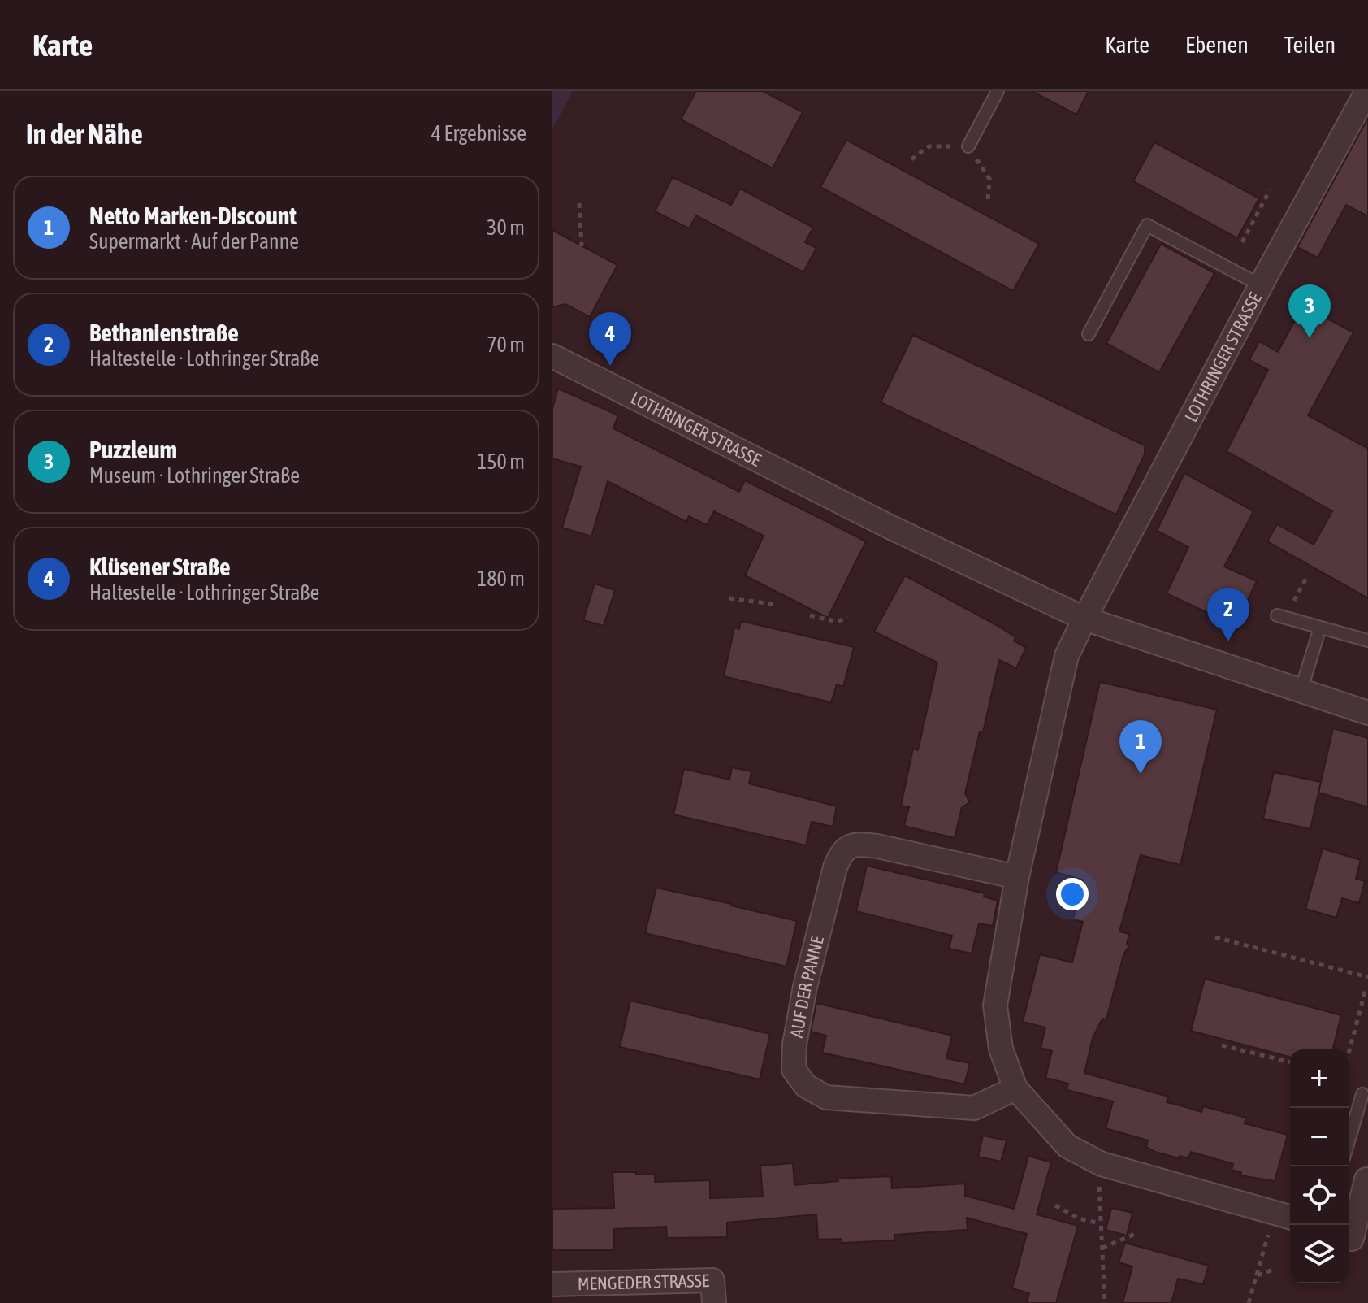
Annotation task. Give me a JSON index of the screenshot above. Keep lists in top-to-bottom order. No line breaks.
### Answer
{"streets":{"street":["LOTHRINGER STRASSE","AUF DER PANNE","MENGEDER STRASSE"]},"page":{"header":"Karte","nav":["Karte","Ebenen","Teilen"],"heading":["In der Nähe","4 Ergebnisse"],"list":[{"mark":"1","name":"Netto Marken-Discount","note":"Supermarkt · Auf der Panne","value":"30 m"},{"mark":"2","name":"Bethanienstraße","note":"Haltestelle · Lothringer Straße","value":"70 m"},{"mark":"3","name":"Puzzleum","note":"Museum · Lothringer Straße","value":"150 m"},{"mark":"4","name":"Klüsener Straße","note":"Haltestelle · Lothringer Straße","value":"180 m"}],"pins":["3","4","2","1"],"map_buttons":["+","−"]}}
